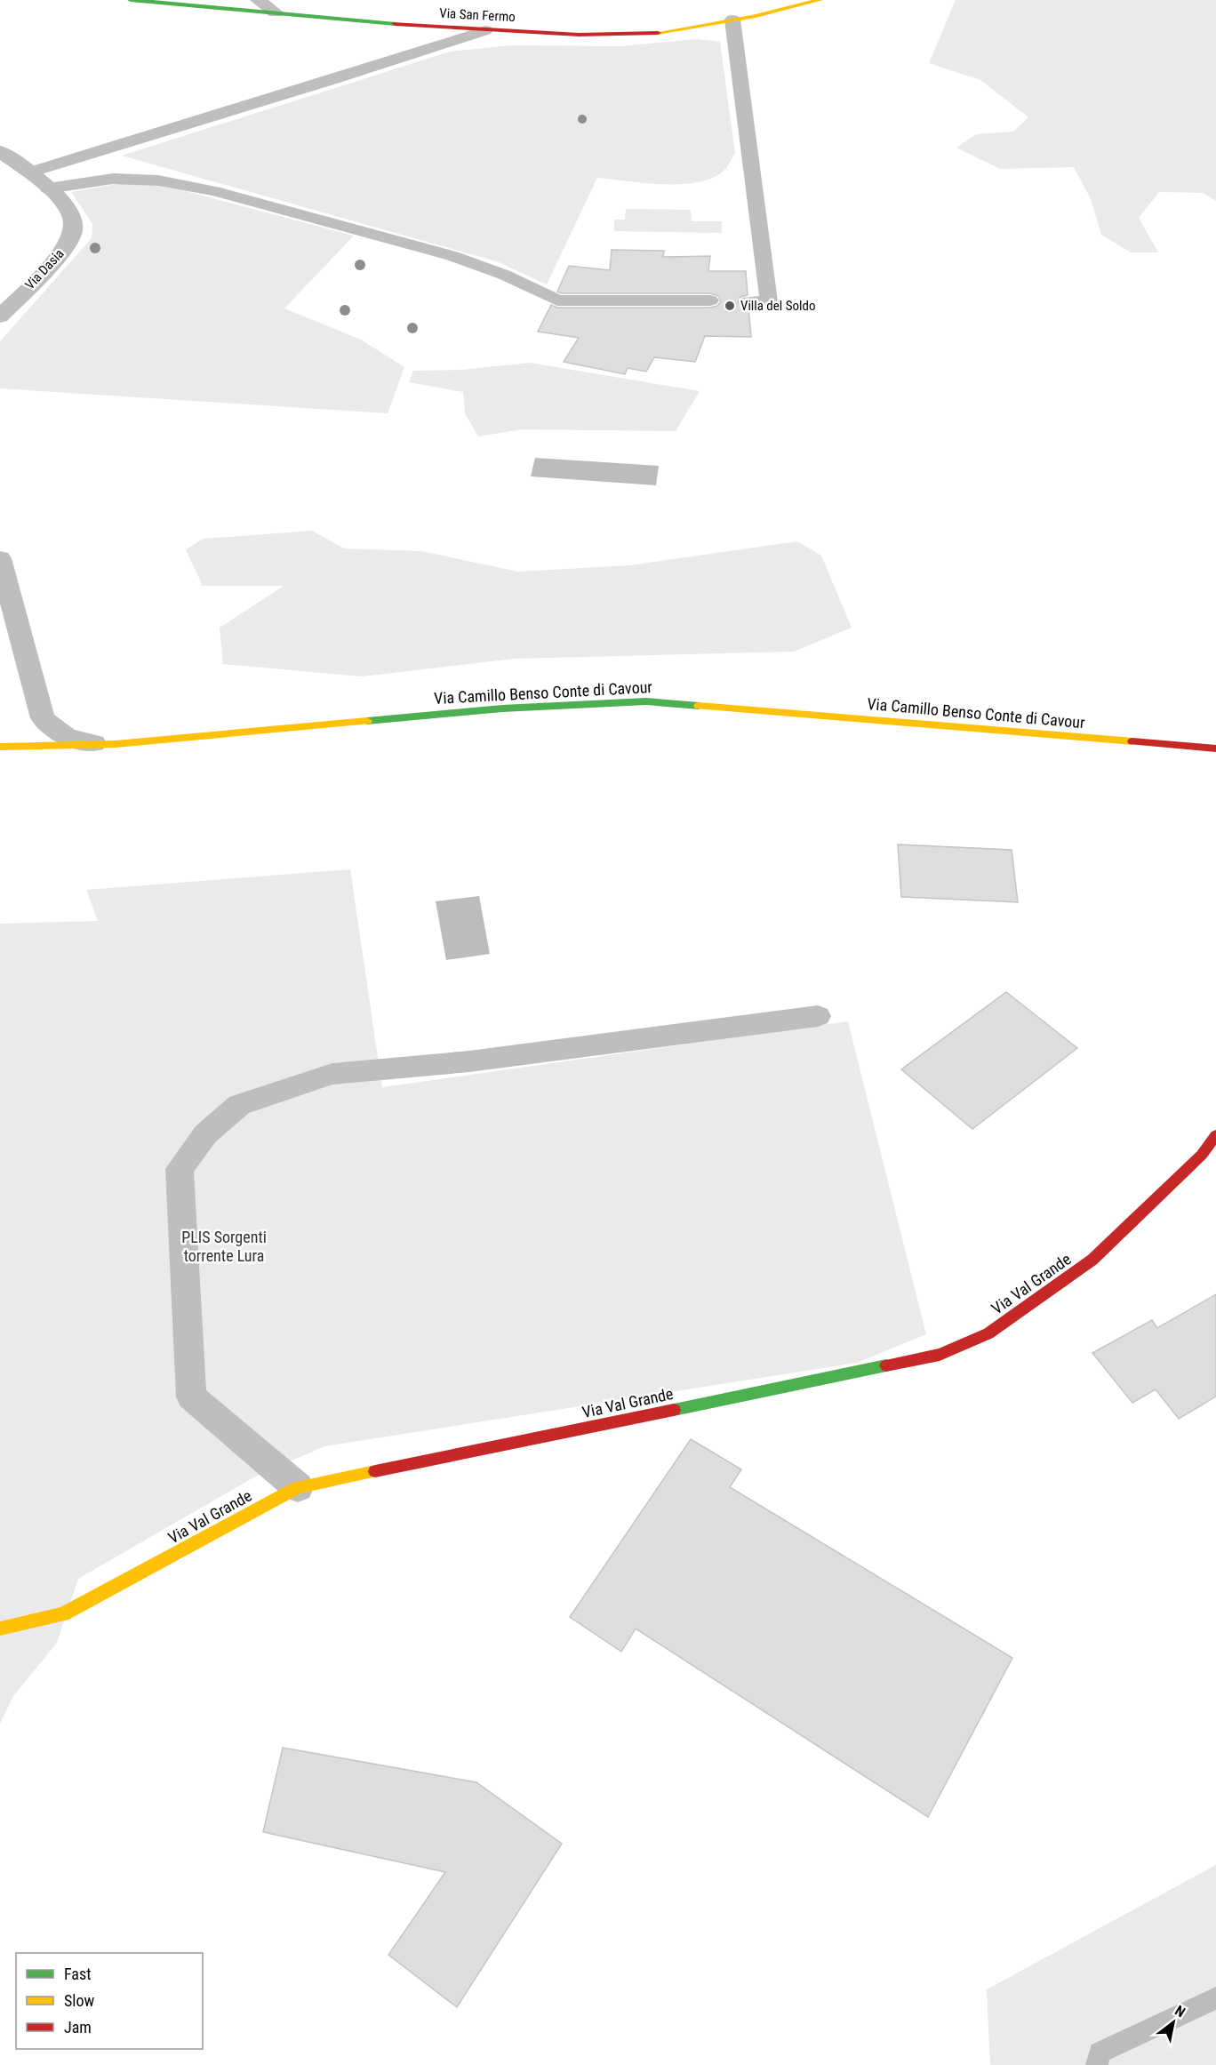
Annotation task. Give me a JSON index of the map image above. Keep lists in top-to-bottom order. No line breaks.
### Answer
{"streets":{"street":["Via San Fermo","Via Dasia","Via Camillo Benso Conte di Cavour","Via Val Grande"]},"parks":["PLIS Sorgenti torrente Lura"],"places":["Villa del Soldo"],"legend":["Fast","Slow","Jam"],"north":"top right"}
